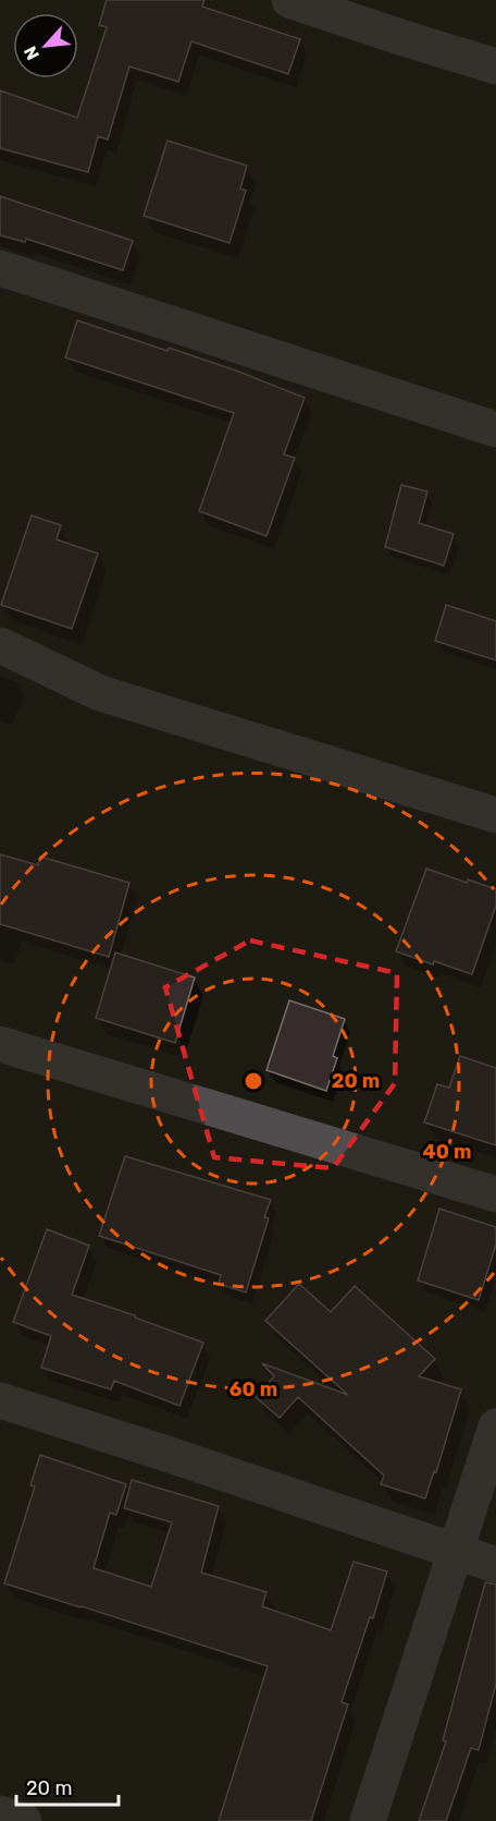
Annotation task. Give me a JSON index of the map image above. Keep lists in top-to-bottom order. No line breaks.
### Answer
{"scale_bar":"20 m","north":"bottom left","rings":["20 m","40 m","60 m"]}
